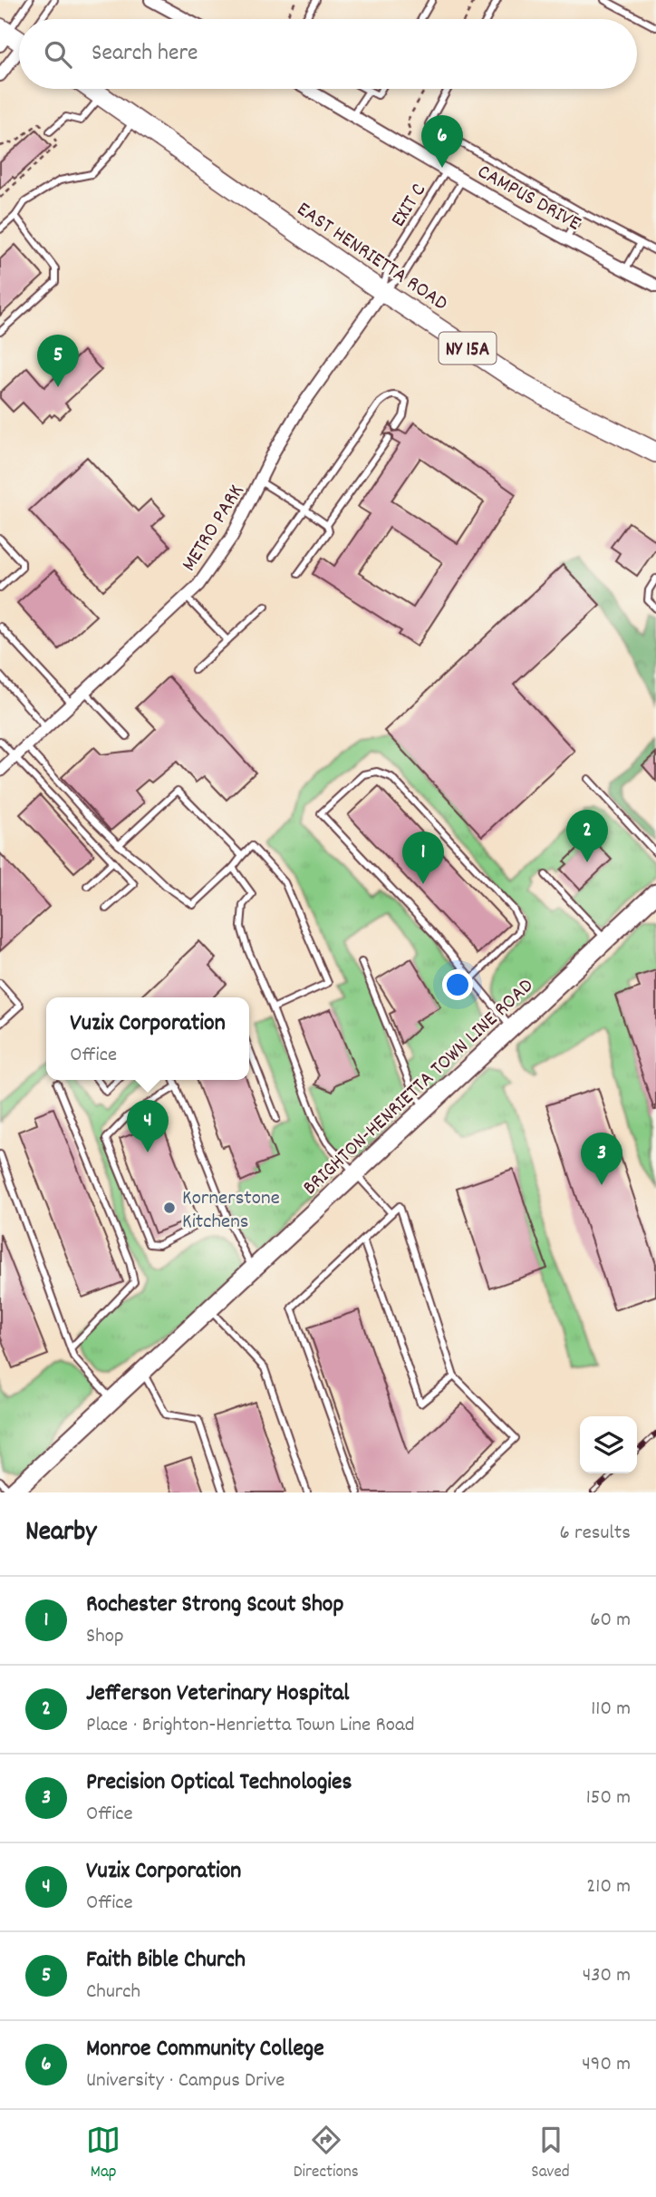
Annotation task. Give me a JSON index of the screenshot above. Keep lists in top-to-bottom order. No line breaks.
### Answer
{"streets":{"main road":["EAST HENRIETTA ROAD","NY 15A"],"street":["CAMPUS DRIVE","METRO PARK","BRIGHTON-HENRIETTA TOWN LINE ROAD"],"lane":["EXIT C"]},"crossings":[["CAMPUS DRIVE","EXIT C"],["EXIT C","EAST HENRIETTA ROAD"],["EXIT C","METRO PARK"],["EAST HENRIETTA ROAD","METRO PARK"]],"places":["Kornerstone Kitchens"],"page":{"search":"Search here","pins":["6","5","2","1","4","3"],"popup":["Vuzix Corporation","Office"],"heading":["Nearby","6 results"],"list":[{"mark":"1","name":"Rochester Strong Scout Shop","note":"Shop","value":"60 m"},{"mark":"2","name":"Jefferson Veterinary Hospital","note":"Place · Brighton-Henrietta Town Line Road","value":"110 m"},{"mark":"3","name":"Precision Optical Technologies","note":"Office","value":"150 m"},{"mark":"4","name":"Vuzix Corporation","note":"Office","value":"210 m"},{"mark":"5","name":"Faith Bible Church","note":"Church","value":"430 m"},{"mark":"6","name":"Monroe Community College","note":"University · Campus Drive","value":"490 m"}],"nav":["Map","Directions","Saved"]}}
